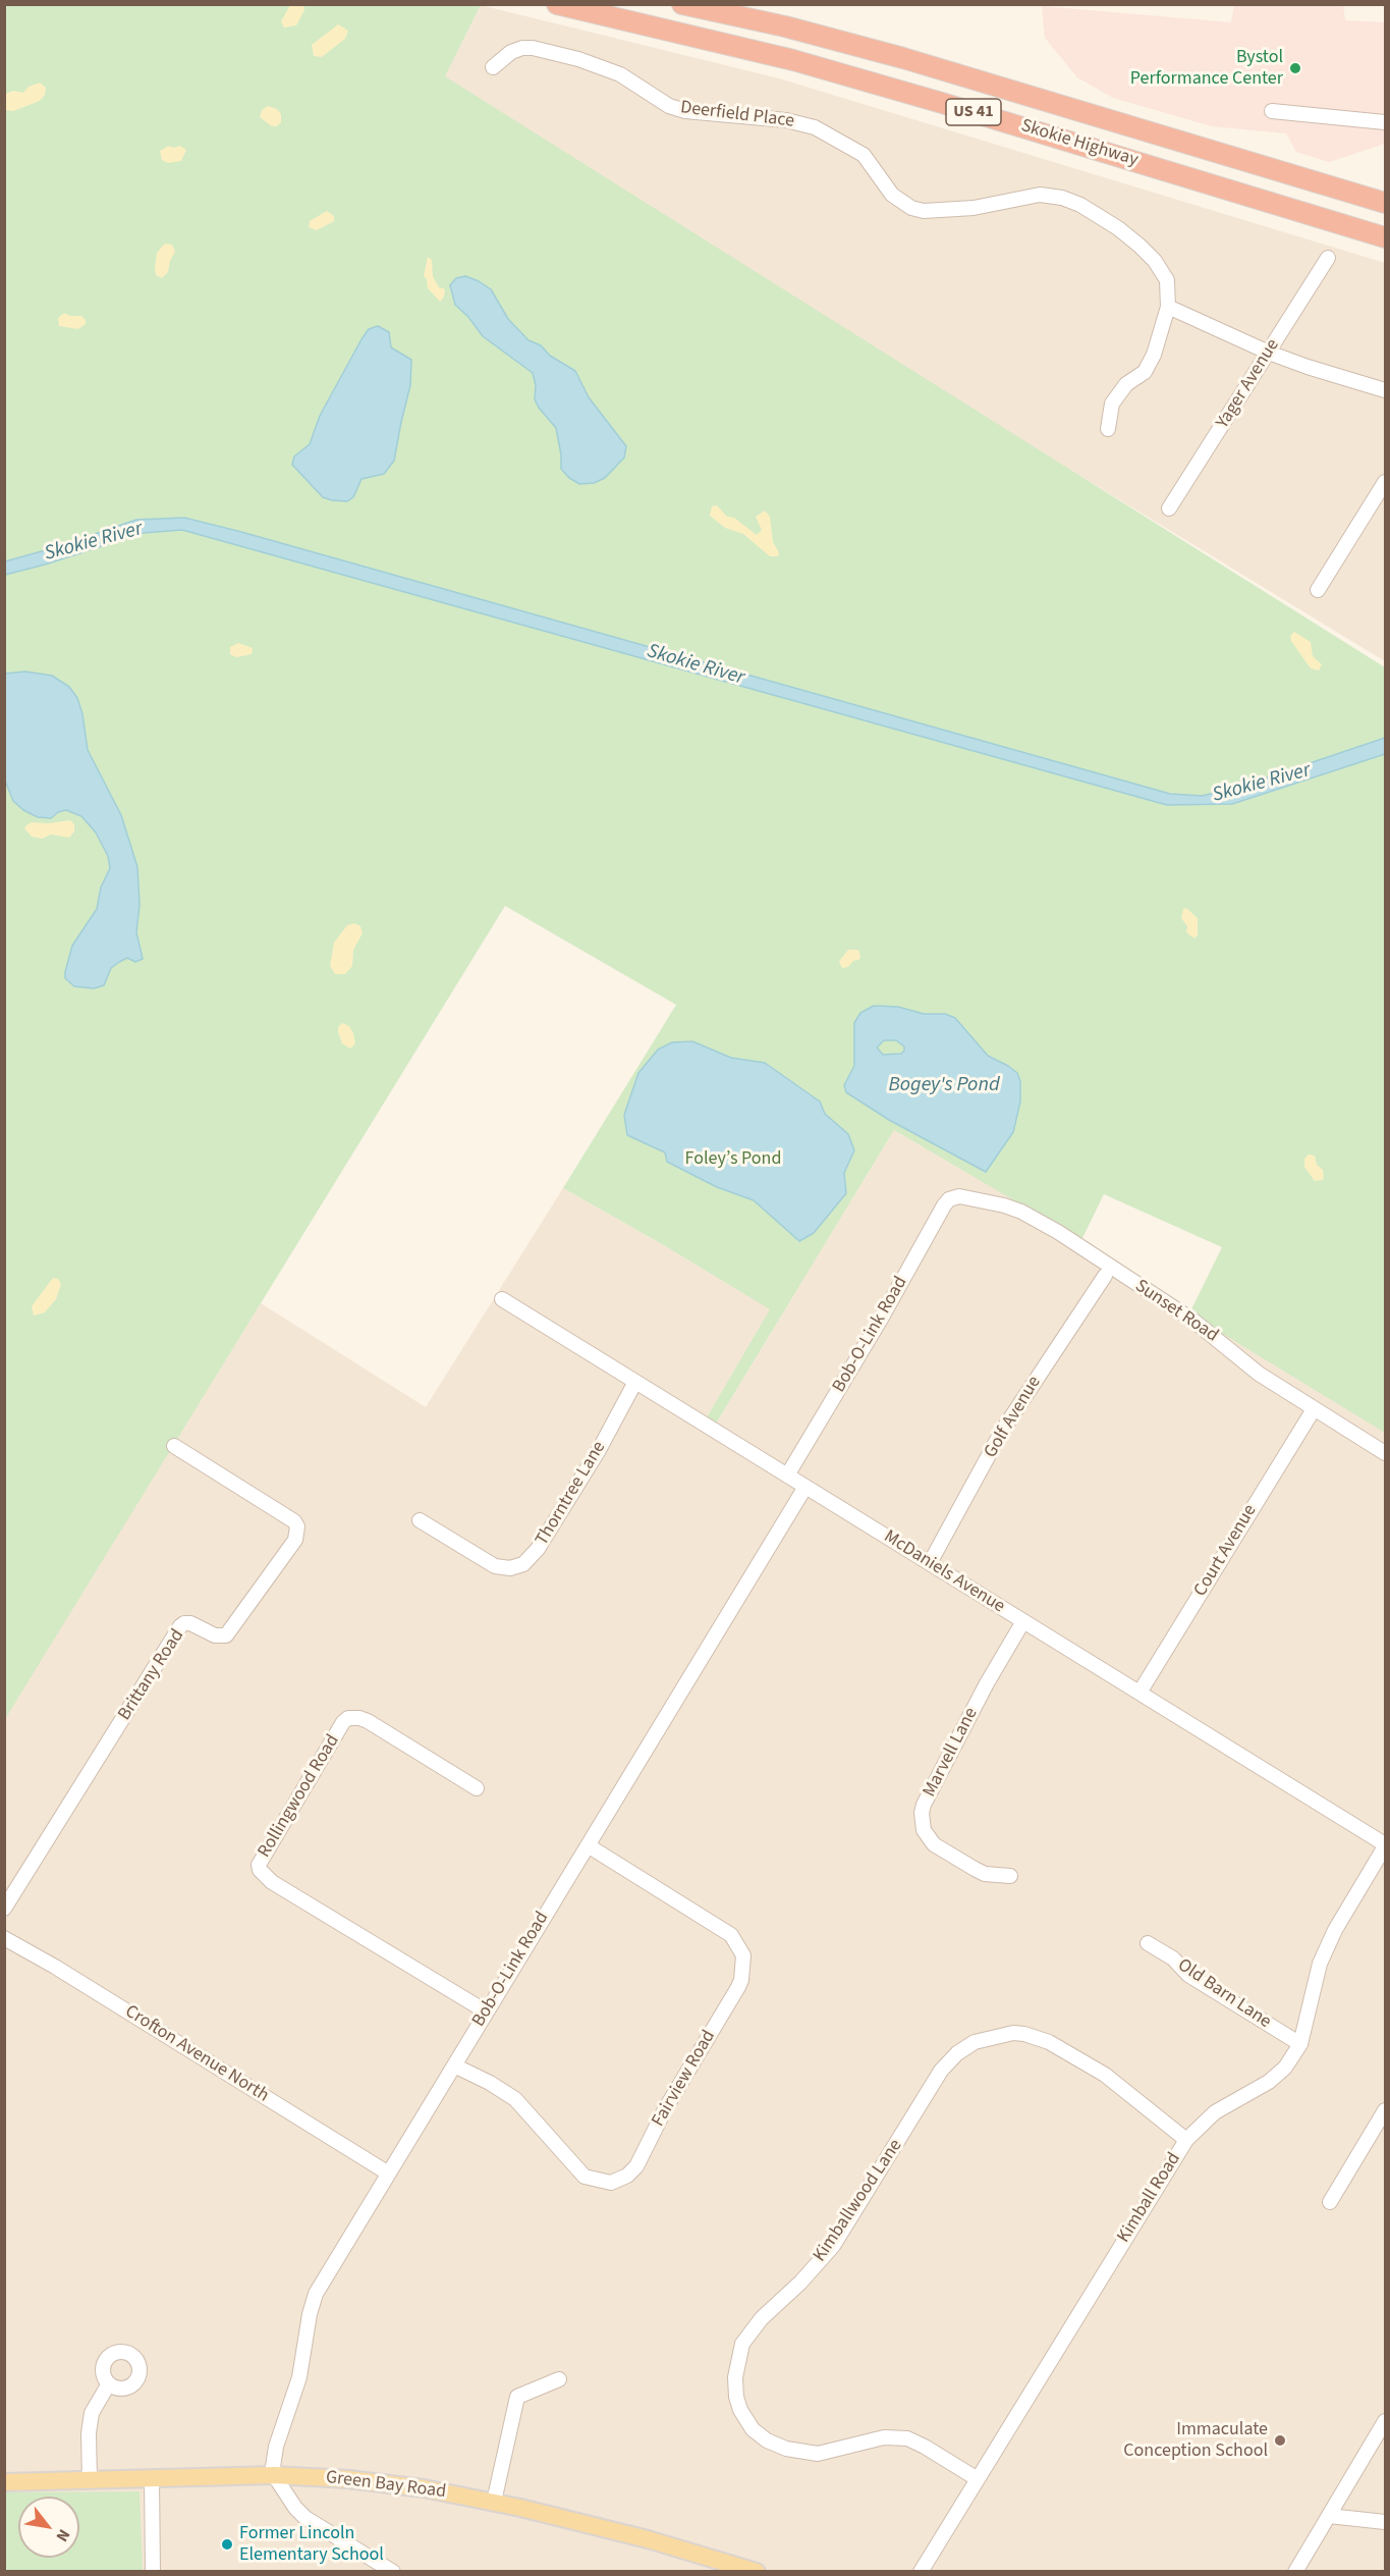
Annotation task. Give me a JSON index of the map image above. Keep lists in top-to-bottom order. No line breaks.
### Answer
{"streets":{"highway":["US 41","Skokie Highway"],"main road":["Green Bay Road"],"street":["Deerfield Place","Yager Avenue","Sunset Road","Bob-O-Link Road","Golf Avenue","Thorntree Lane","Court Avenue","McDaniels Avenue","Brittany Road","Marvell Lane","Rollingwood Road","Old Barn Lane","Crofton Avenue North","Fairview Road","Kimball Road","Kimballwood Lane"]},"crossings":[["Sunset Road","Bob-O-Link Road"],["Sunset Road","Court Avenue"],["Bob-O-Link Road","McDaniels Avenue"],["Bob-O-Link Road","Rollingwood Road"],["Bob-O-Link Road","Crofton Avenue North"],["Bob-O-Link Road","Fairview Road"],["Bob-O-Link Road","Green Bay Road"],["Golf Avenue","McDaniels Avenue"],["Thorntree Lane","McDaniels Avenue"],["Court Avenue","McDaniels Avenue"],["McDaniels Avenue","Marvell Lane"],["McDaniels Avenue","Kimball Road"],["Old Barn Lane","Kimball Road"],["Kimball Road","Kimballwood Lane"]],"water":["Skokie River","Bogey's Pond"],"parks":["Foley’s Pond"],"places":["Bystol Performance Center","Immaculate Conception School","Former Lincoln Elementary School"],"north":"bottom right"}
